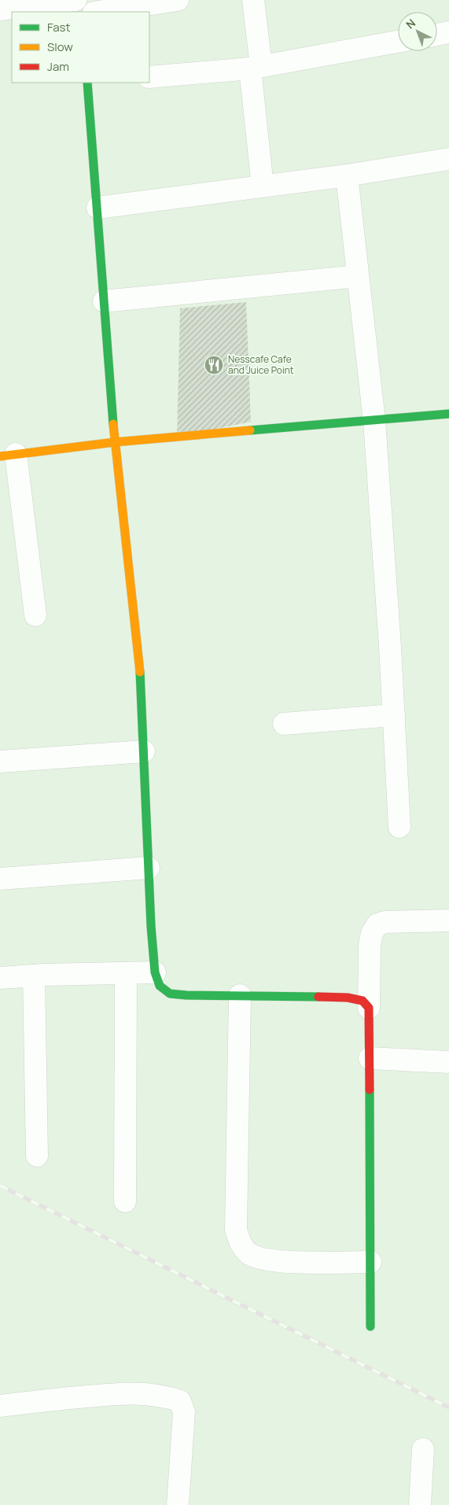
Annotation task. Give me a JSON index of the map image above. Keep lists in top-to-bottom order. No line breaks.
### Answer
{"places":{"restaurant":["Nesscafe Cafe and Juice Point"]},"legend":["Fast","Slow","Jam"],"north":"top left"}
